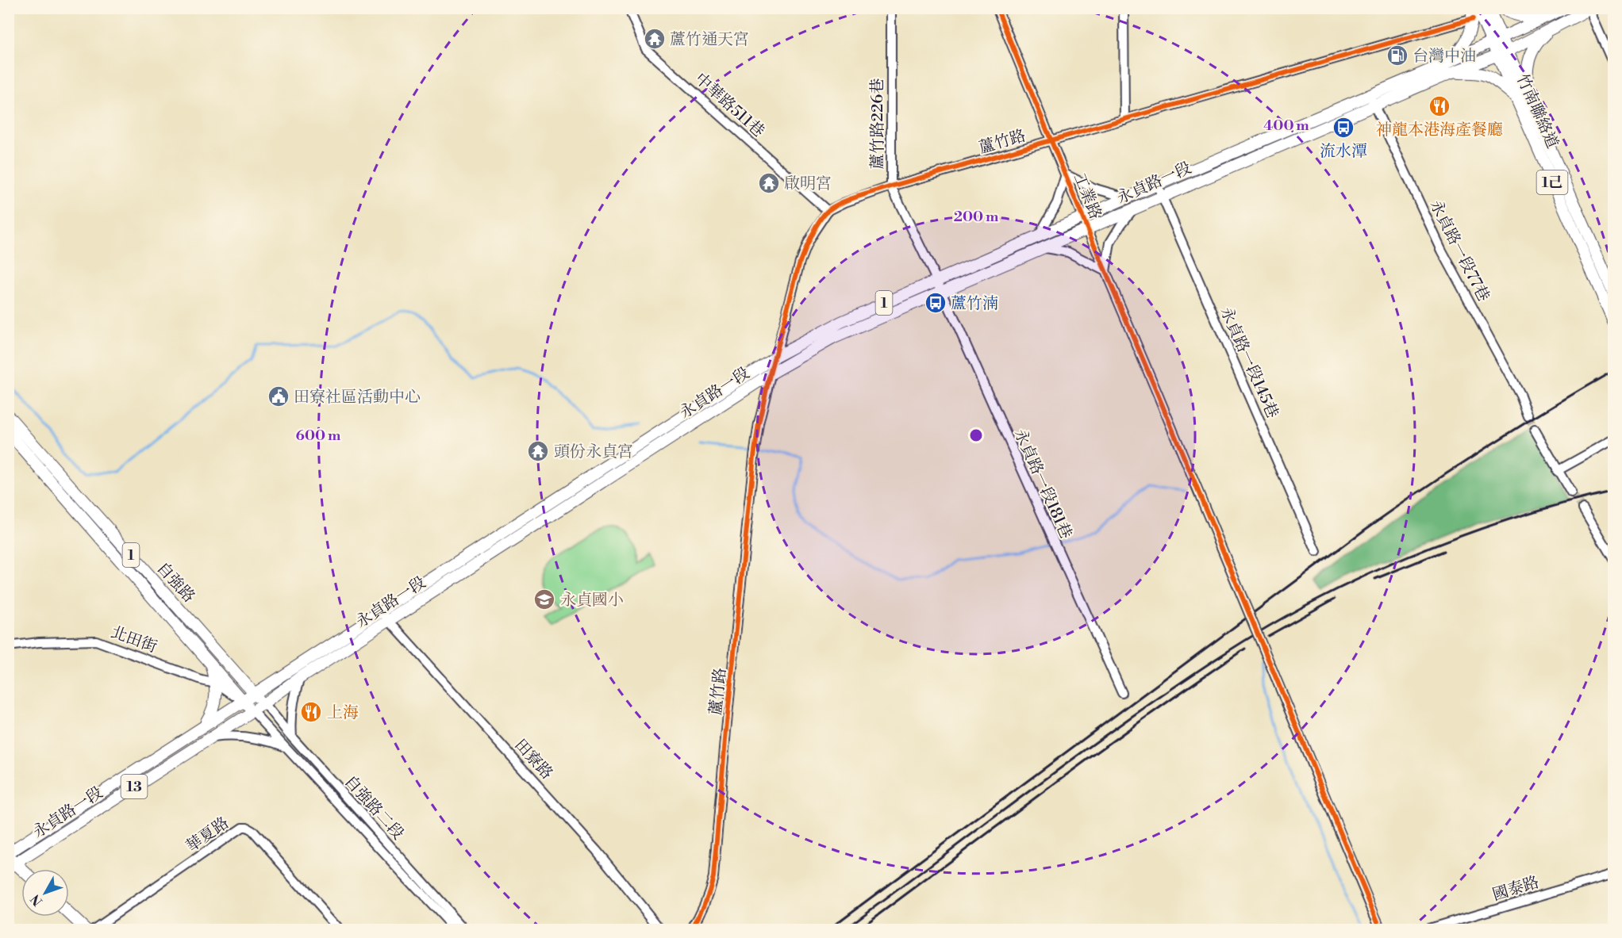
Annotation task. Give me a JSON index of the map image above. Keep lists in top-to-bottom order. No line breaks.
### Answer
{"streets":{"main road":["竹南聯絡道","永貞路一段","1己","1","自強路","13"],"street":["中華路511巷","蘆竹路226巷","蘆竹路","工業路","永貞路一段77巷","永貞路一段145巷","永貞路一段181巷","北田街","田寮路","自強路二段","華夏路","國泰路"]},"crossings":[["中華路511巷","蘆竹路"],["竹南聯絡道","永貞路一段"],["蘆竹路226巷","蘆竹路"],["蘆竹路226巷","永貞路一段"],["蘆竹路226巷","永貞路一段181巷"],["蘆竹路","永貞路一段"],["蘆竹路","工業路"],["永貞路一段","工業路"],["永貞路一段","永貞路一段77巷"],["永貞路一段","永貞路一段145巷"],["永貞路一段","永貞路一段181巷"],["永貞路一段","自強路"],["永貞路一段","北田街"],["永貞路一段","田寮路"],["永貞路一段","13"],["永貞路一段","自強路二段"],["自強路","北田街"],["自強路","13"],["自強路","自強路二段"],["北田街","13"]],"places":{"temple":["蘆竹通天宮","啟明宮","頭份永貞宮"],"fuel station":["台灣中油"],"restaurant":["神龍本港海產餐廳","上海"],"bus stop":["流水潭","蘆竹湳"],"public building":["田寮社區活動中心"],"school or university":["永貞國小"]},"north":"bottom left","rings":["400 m","200 m","600 m"]}
